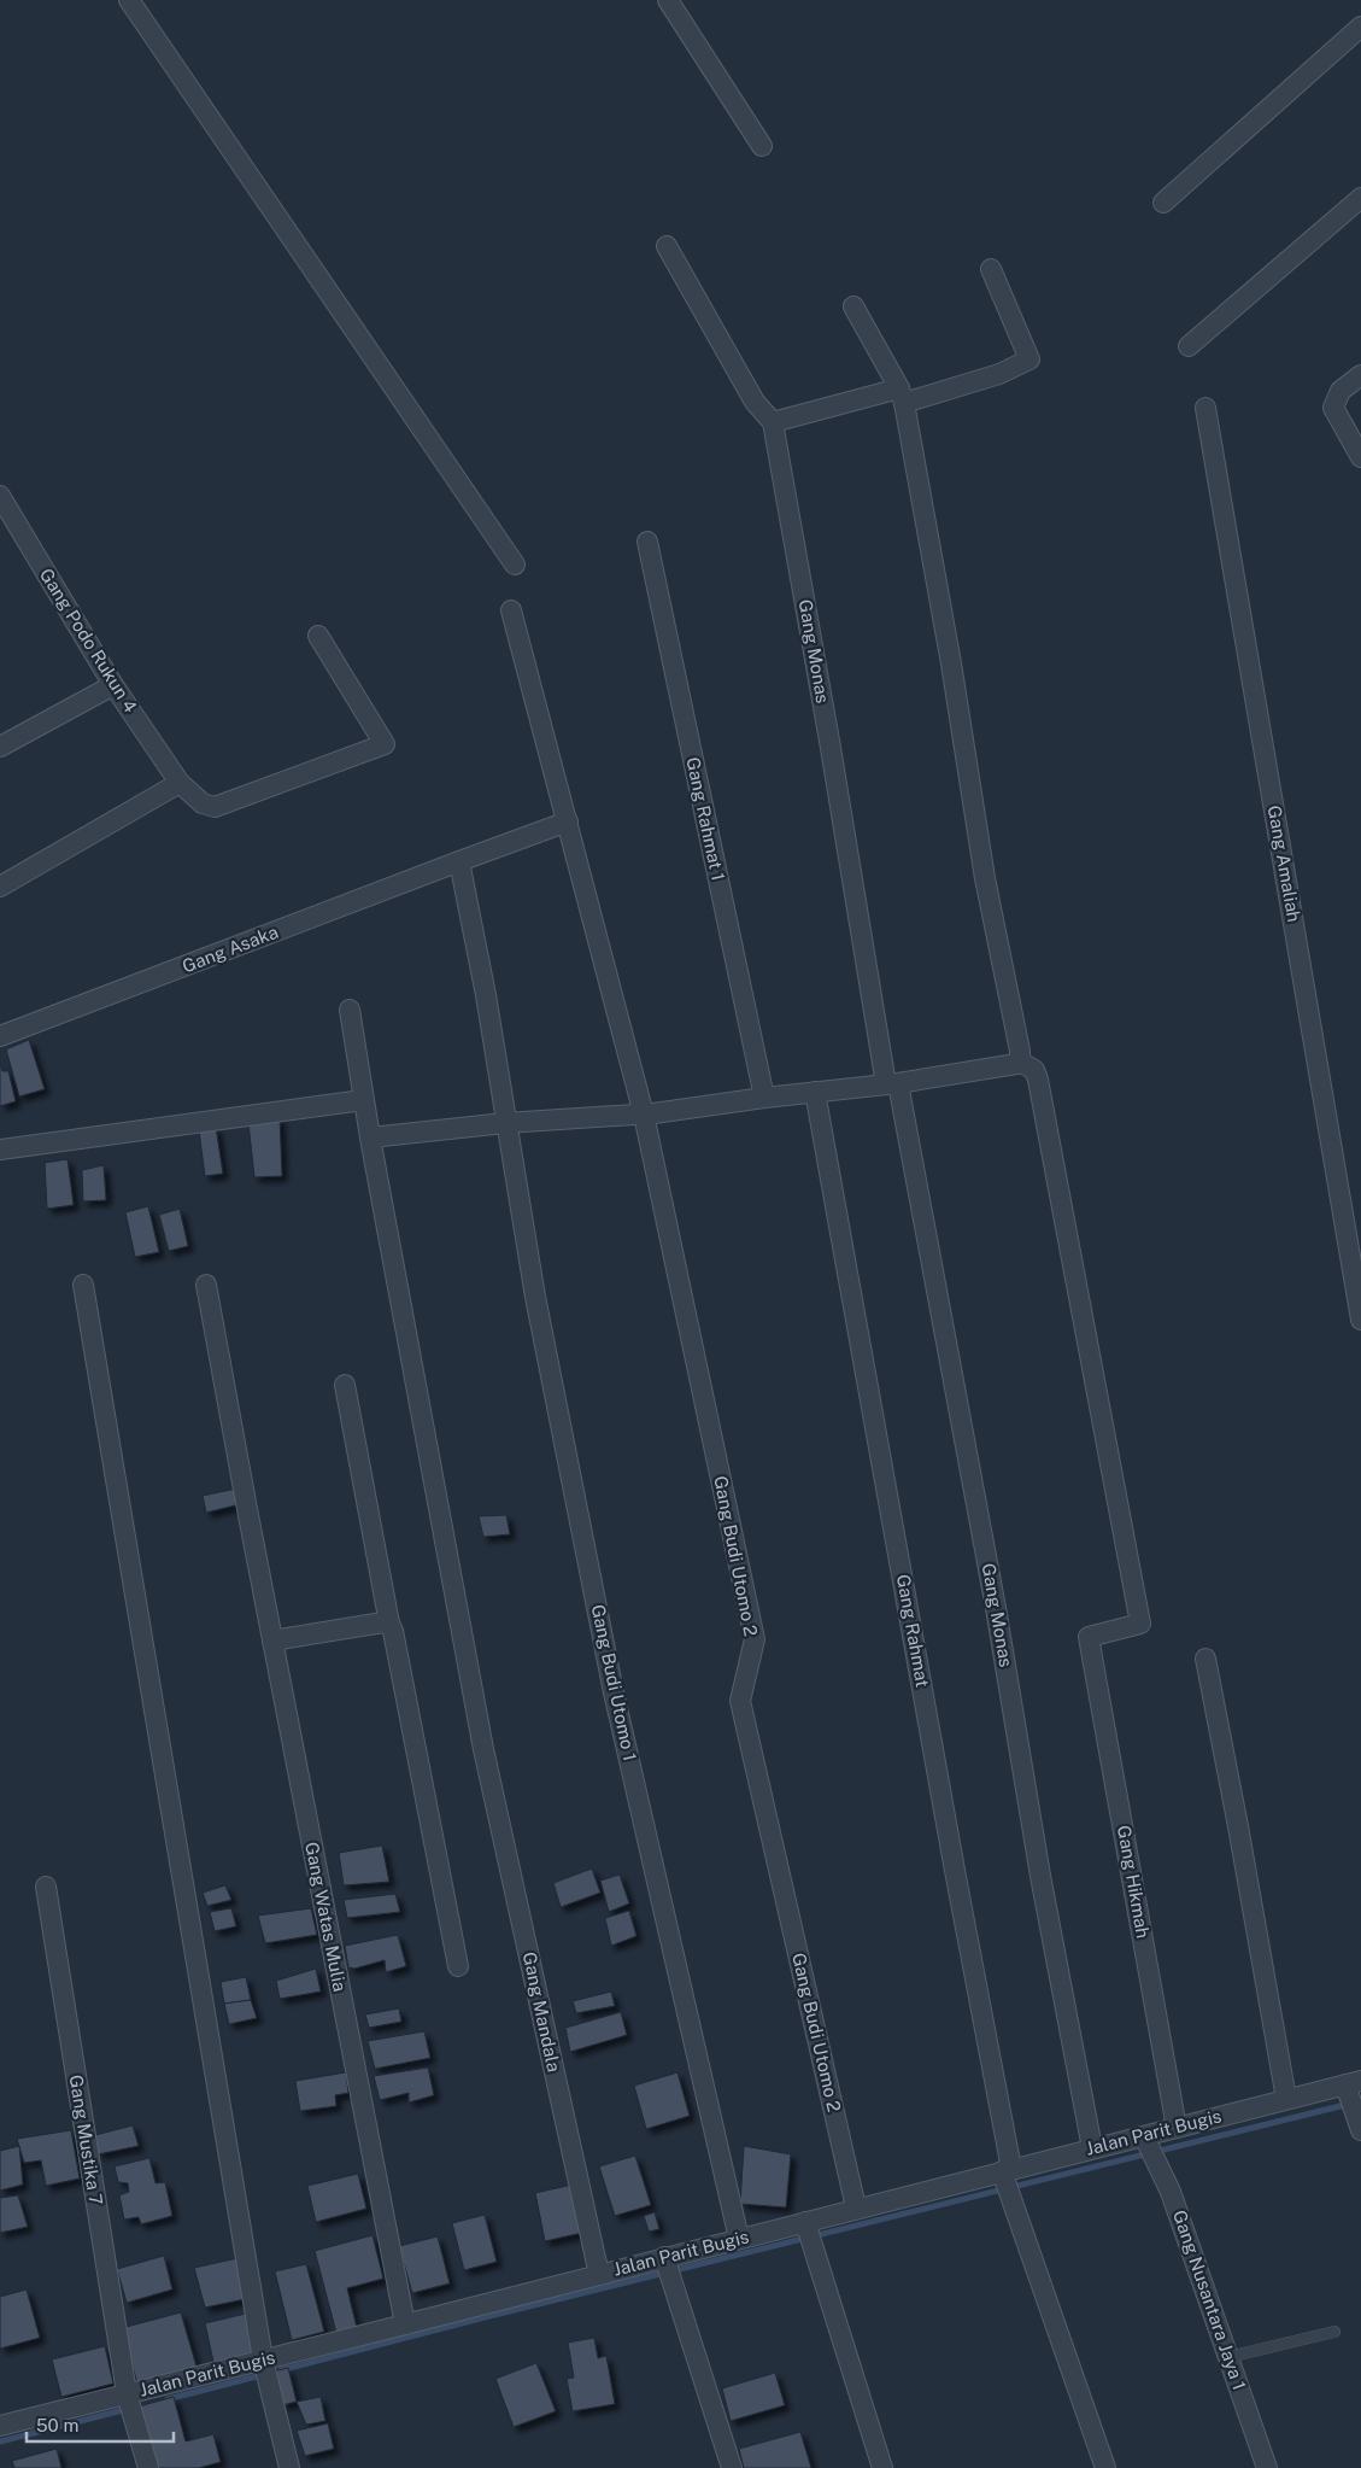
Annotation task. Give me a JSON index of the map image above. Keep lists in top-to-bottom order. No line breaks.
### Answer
{"streets":{"street":["Gang Podo Rukun 4","Gang Monas","Gang Rahmat 1","Gang Amaliah","Gang Asaka","Gang Budi Utomo 2","Gang Rahmat","Gang Budi Utomo 1","Gang Hikmah","Gang Watas Mulia","Gang Mandala","Jalan Parit Bugis","Gang Mustika 7","Gang Nusantara Jaya 1"]},"crossings":[["Gang Monas","Jalan Parit Bugis"],["Gang Asaka","Gang Budi Utomo 2"],["Gang Asaka","Gang Budi Utomo 1"],["Gang Budi Utomo 2","Jalan Parit Bugis"],["Gang Rahmat","Jalan Parit Bugis"],["Gang Budi Utomo 1","Jalan Parit Bugis"],["Gang Hikmah","Jalan Parit Bugis"],["Gang Watas Mulia","Jalan Parit Bugis"],["Gang Mandala","Jalan Parit Bugis"],["Jalan Parit Bugis","Gang Mustika 7"],["Jalan Parit Bugis","Gang Nusantara Jaya 1"]],"scale_bar":"50 m"}
